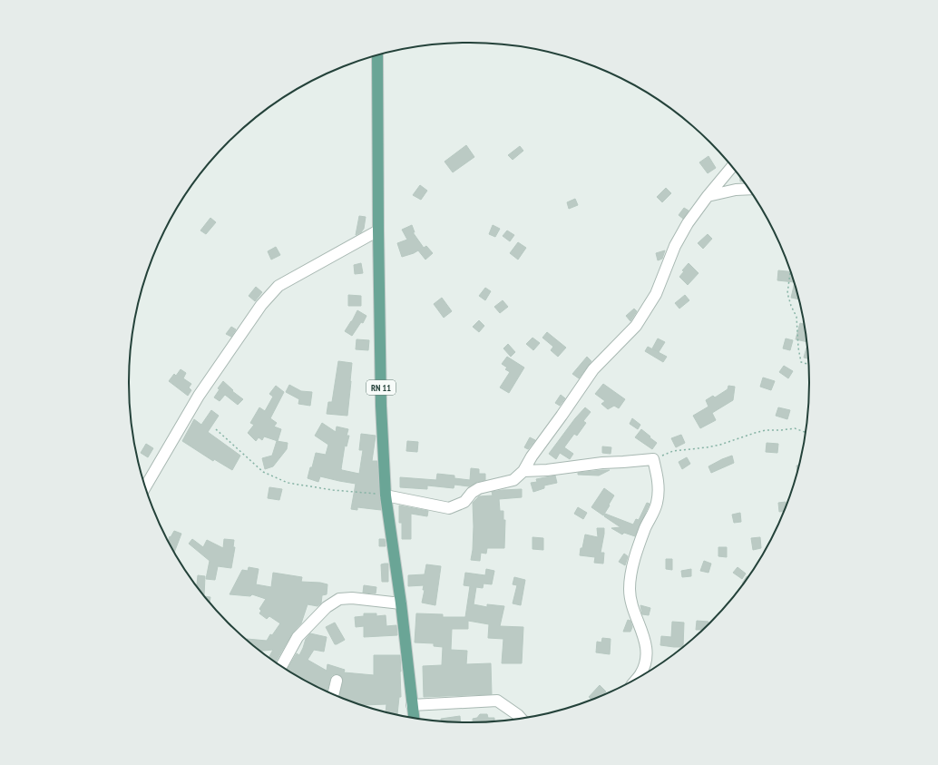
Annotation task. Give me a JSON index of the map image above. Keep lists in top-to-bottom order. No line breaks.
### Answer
{"streets":{"main road":["RN 11"]}}
